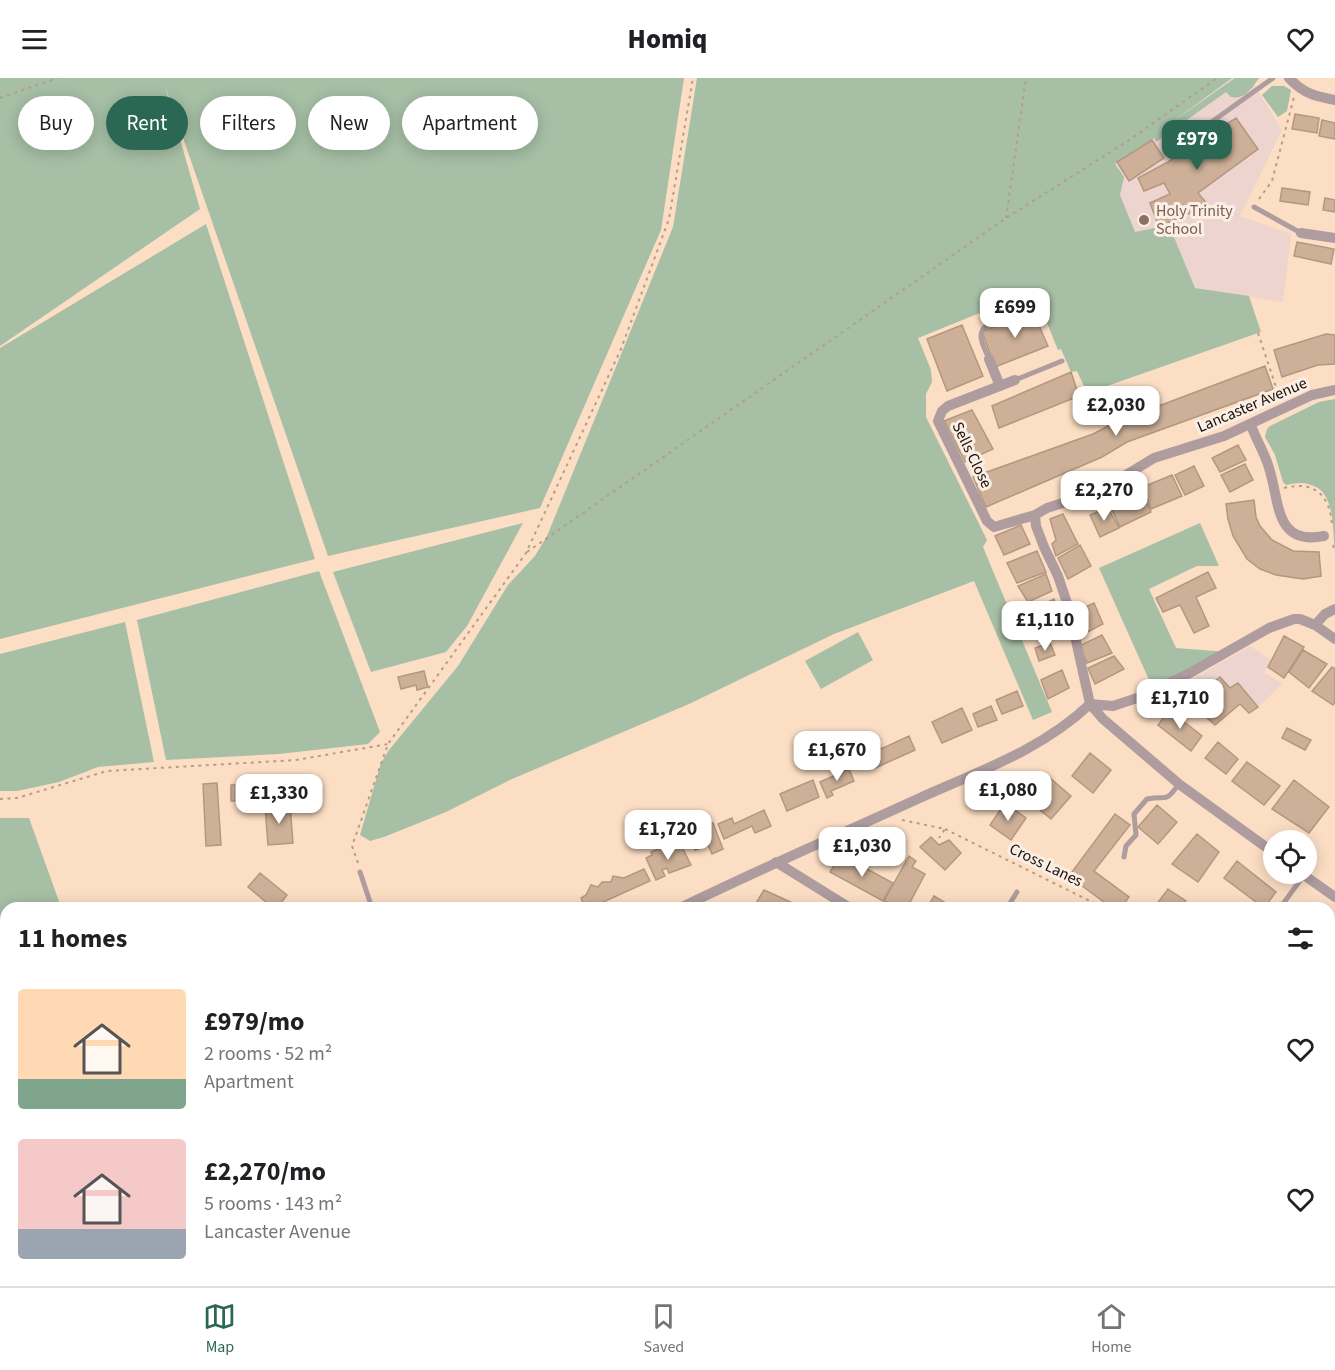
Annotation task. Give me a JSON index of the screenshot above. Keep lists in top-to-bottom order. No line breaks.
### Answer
{"streets":{"street":["Lancaster Avenue","Sells Close"],"path":["Cross Lanes"]},"crossings":[["Lancaster Avenue","Sells Close"]],"places":["Holy Trinity School"],"page":{"header":"Homiq","chip":["Buy","Rent","Filters","New","Apartment"],"price":["£979","£699","£2,030","£2,270","£1,110","£1,710","£1,670","£1,080","£1,330","£1,720","£1,030"],"heading":"11 homes","list":[{"name":"£979/mo","note":"2 rooms · 52 m² · Apartment"},{"name":"£2,270/mo","note":"5 rooms · 143 m² · Lancaster Avenue"}],"tabs":["Map","Saved","Home"]}}
